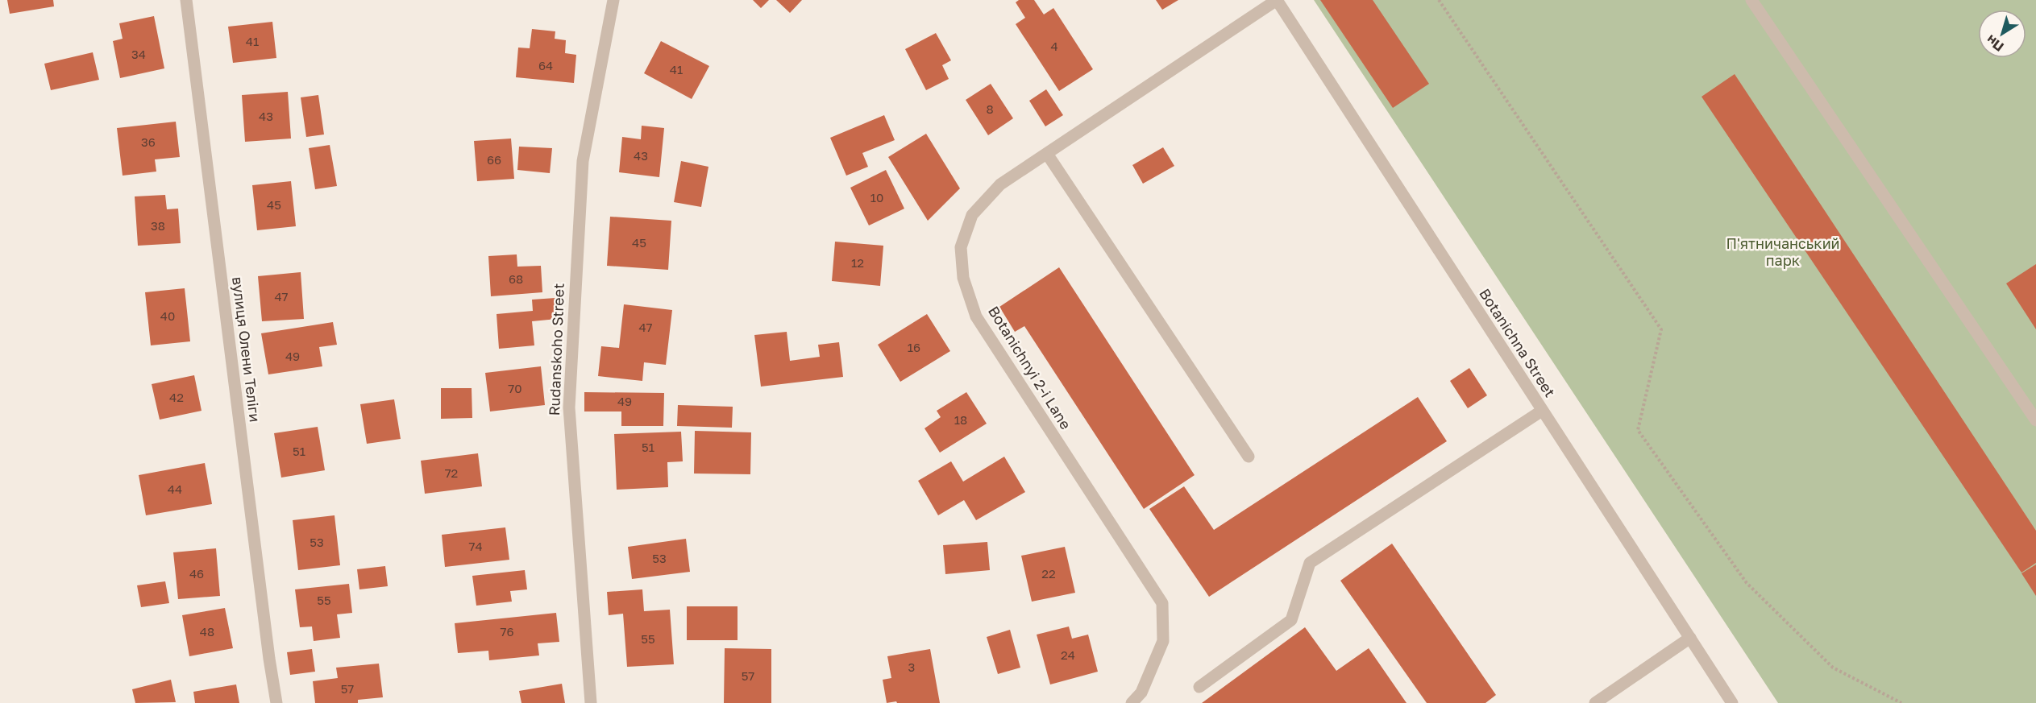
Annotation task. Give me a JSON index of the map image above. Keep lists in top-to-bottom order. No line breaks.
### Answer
{"streets":{"street":["Botanichna Street","вулиця Олени Теліги","Rudanskoho Street","Botanichnyi 2-i Lane"]},"crossings":[["Botanichna Street","Botanichnyi 2-i Lane"]],"parks":["П'ятничанський парк"],"house_numbers":["41","4","34","64","41","8","43","36","43","66","10","45","38","45","12","68","47","40","47","16","49","70","42","49","18","51","51","72","44","53","74","53","46","22","55","48","76","55","24","3","57","57"],"north":"bottom left"}
